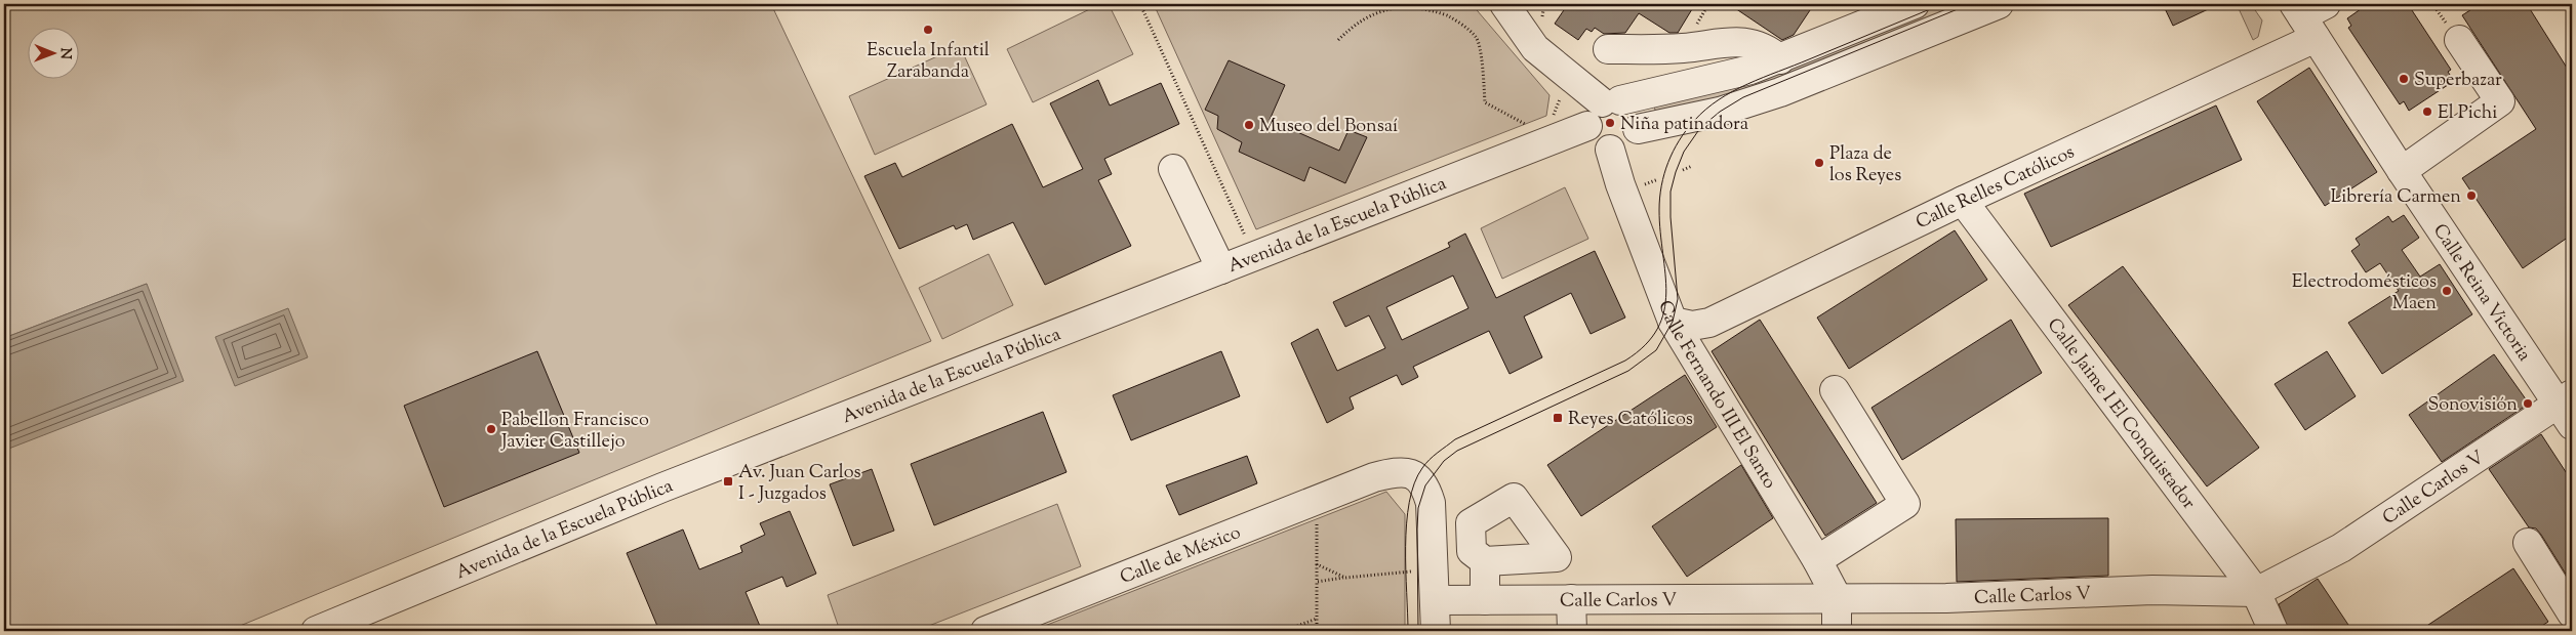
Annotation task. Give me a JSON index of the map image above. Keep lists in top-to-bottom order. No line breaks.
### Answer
{"streets":{"street":["Calle Relles Católicos","Avenida de la Escuela Pública","Calle Reina Victoria","Calle Fernando III El Santo","Calle Jaime I El Conquistador","Calle Carlos V","Calle de México"]},"crossings":[["Calle Relles Católicos","Calle Reina Victoria"],["Calle Relles Católicos","Calle Fernando III El Santo"],["Calle Relles Católicos","Calle Jaime I El Conquistador"],["Avenida de la Escuela Pública","Calle Fernando III El Santo"],["Calle Reina Victoria","Calle Carlos V"],["Calle Fernando III El Santo","Calle Carlos V"],["Calle Jaime I El Conquistador","Calle Carlos V"]],"places":{"other":["Escuela Infantil Zarabanda","Superbazar","El Pichi","Niña patinadora","Museo del Bonsaí","Plaza de los Reyes","Librería Carmen","Electrodomésticos Maen","Sonovisión","Pabellon Francisco Javier Castillejo"],"transit":["Reyes Católicos","Av. Juan Carlos I - Juzgados"]},"north":"right"}
